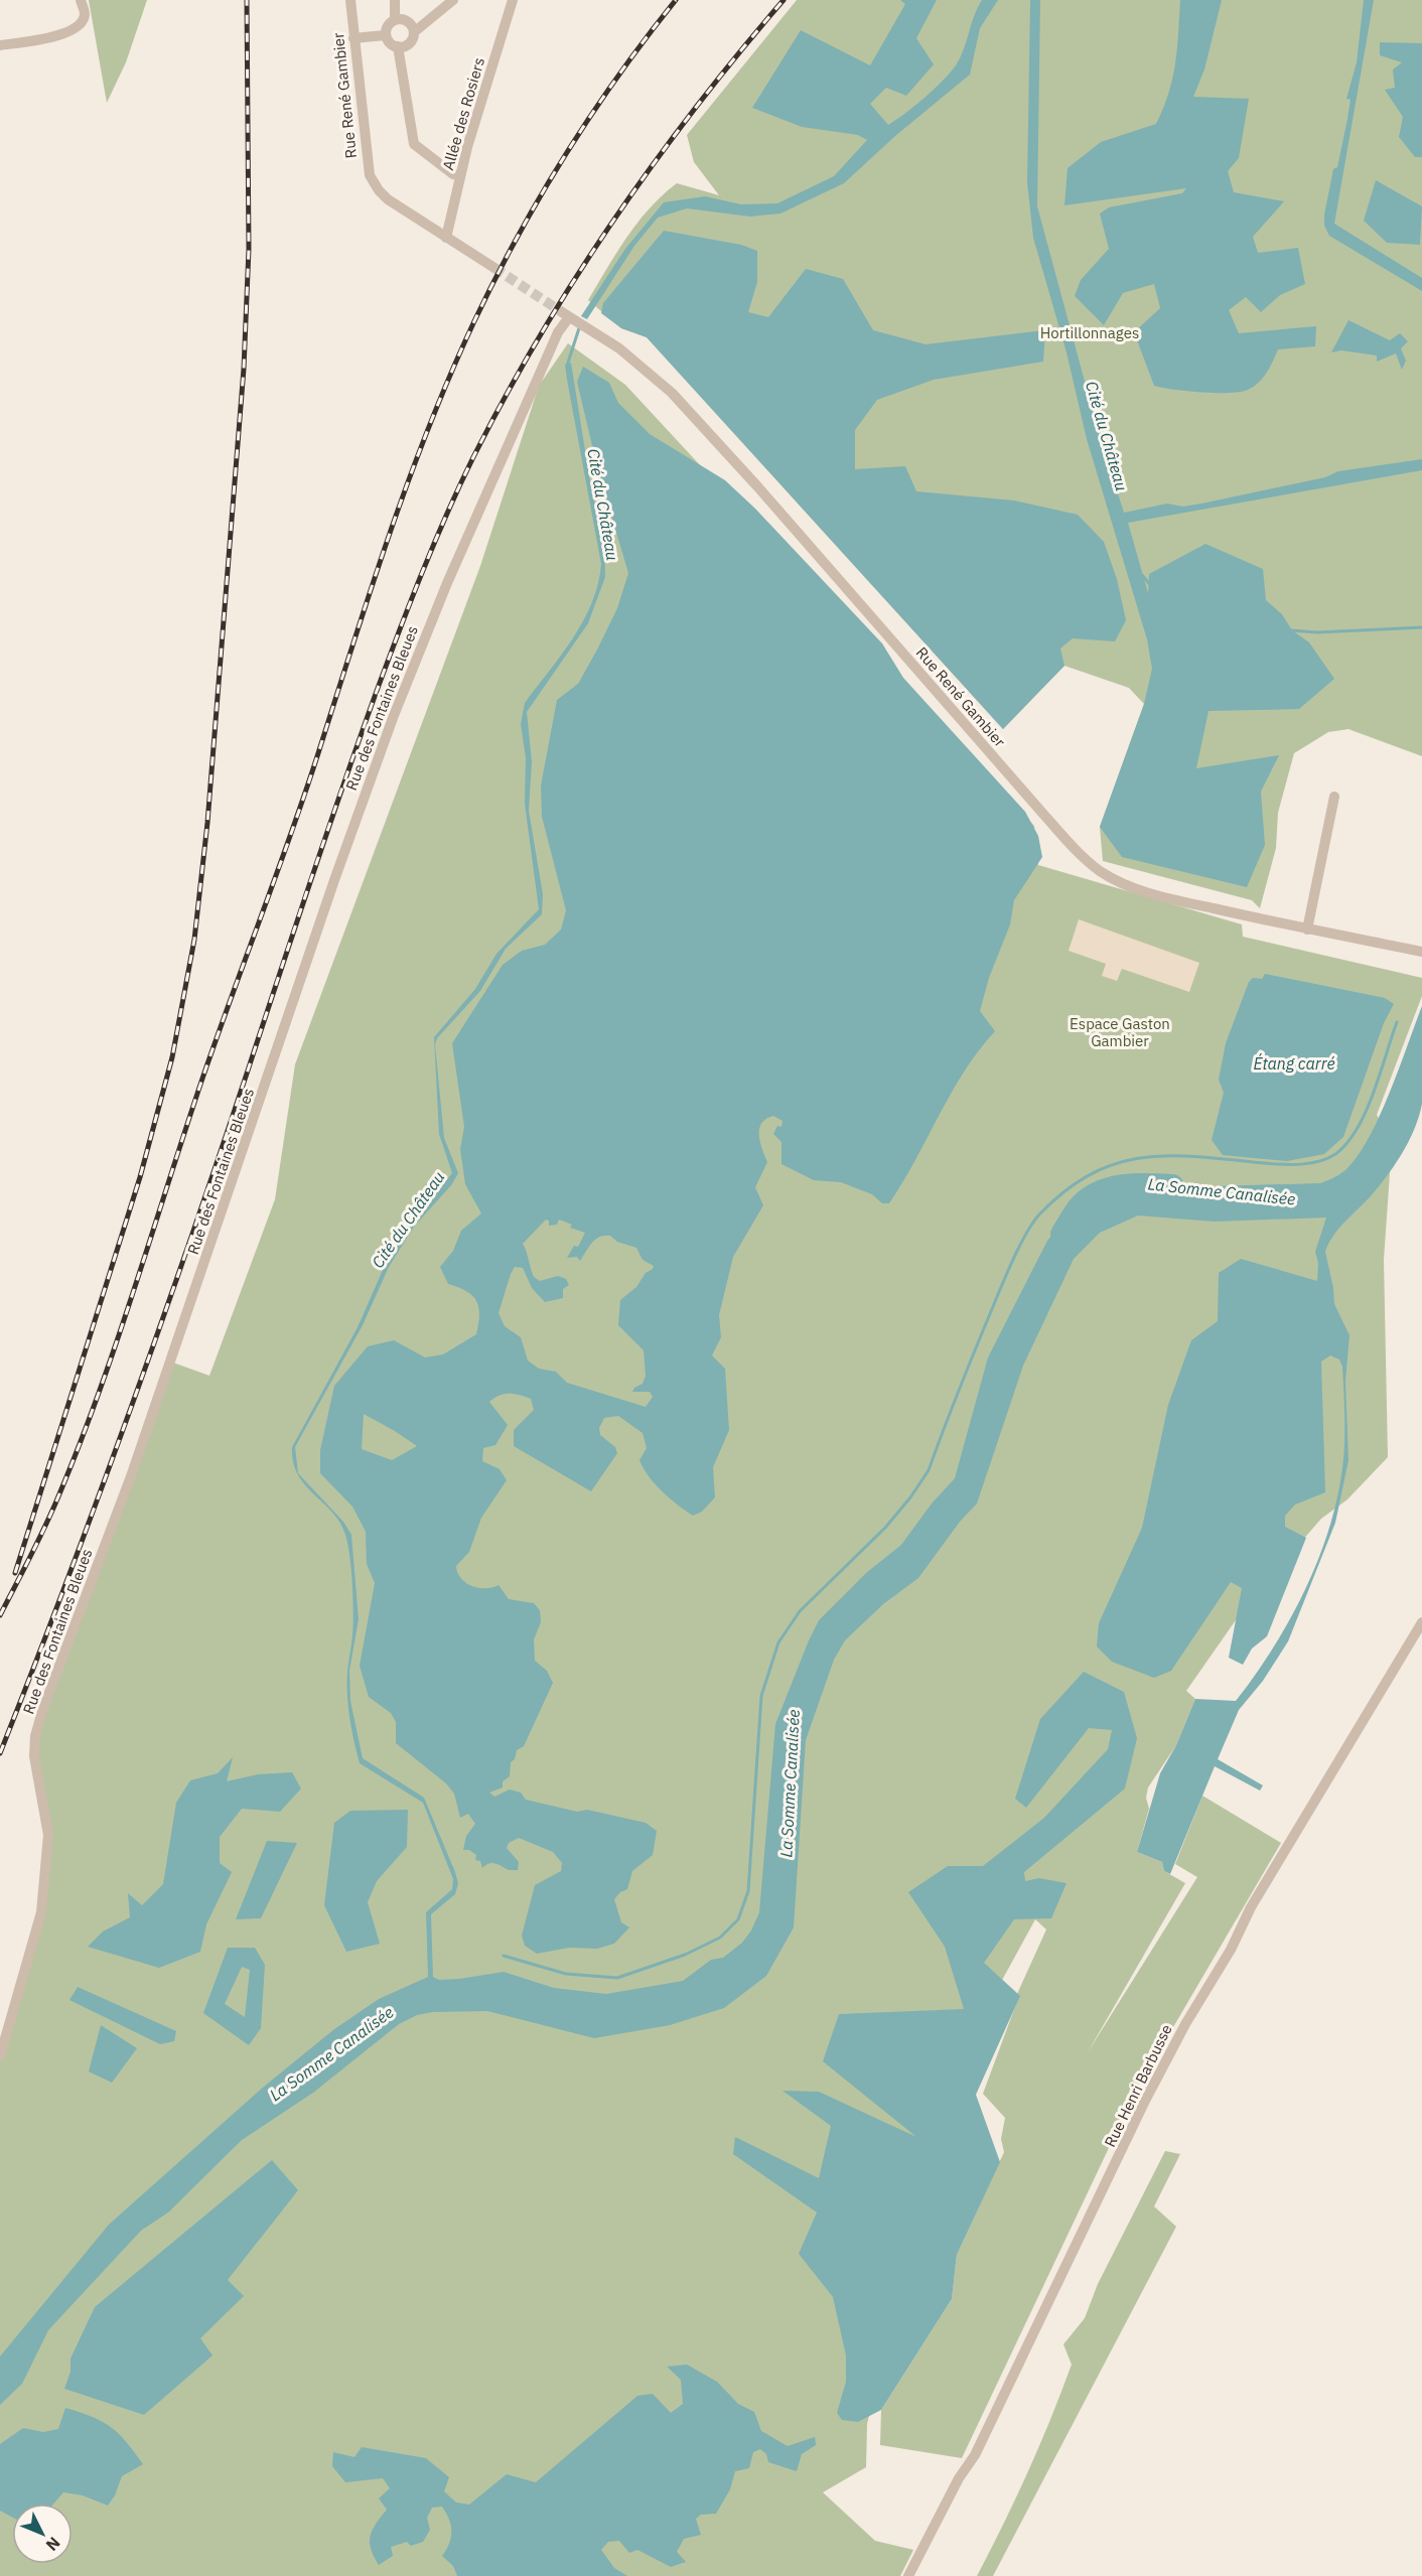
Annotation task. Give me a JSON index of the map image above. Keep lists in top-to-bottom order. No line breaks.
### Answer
{"streets":{"street":["Rue René Gambier","Allée des Rosiers","Rue des Fontaines Bleues","Rue Henri Barbusse"]},"crossings":[["Rue René Gambier","Allée des Rosiers"],["Rue René Gambier","Rue des Fontaines Bleues"]],"water":["Cité du Château","Étang carré","La Somme Canalisée"],"parks":["Hortillonnages","Espace Gaston Gambier"],"north":"bottom right"}
